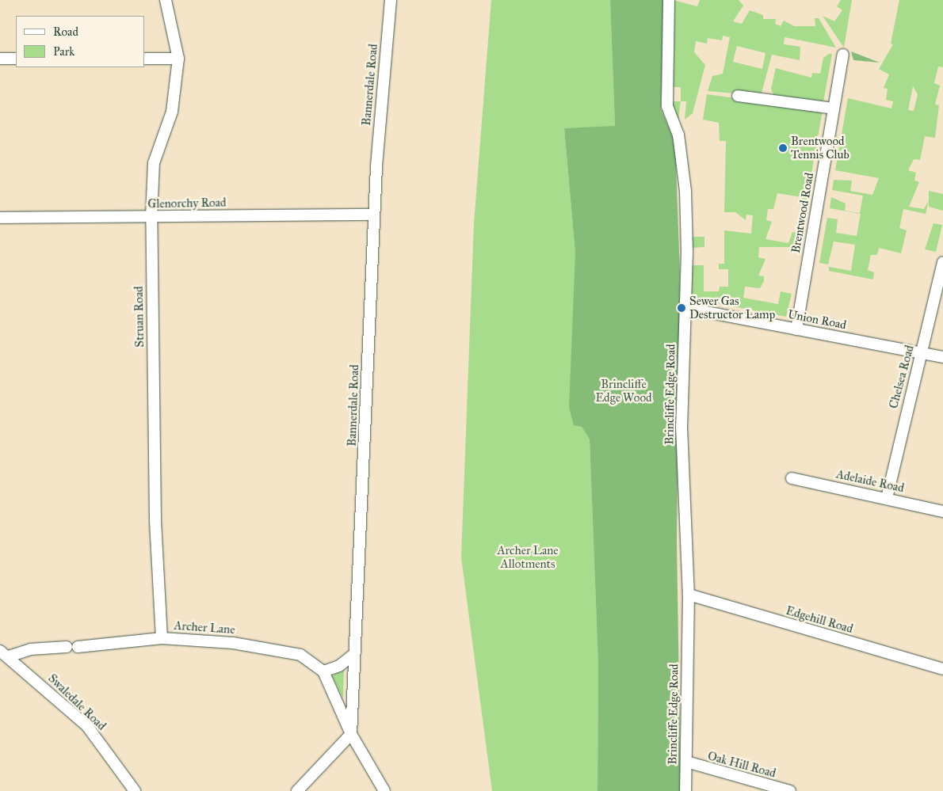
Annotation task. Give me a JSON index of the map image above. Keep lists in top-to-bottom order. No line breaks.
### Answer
{"streets":{"street":["Bannerdale Road","Glenorchy Road","Brentwood Road","Struan Road","Union Road","Chelsea Road","Brincliffe Edge Road","Adelaide Road","Edgehill Road","Archer Lane","Swaledale Road","Oak Hill Road"]},"crossings":[["Bannerdale Road","Glenorchy Road"],["Glenorchy Road","Struan Road"],["Brentwood Road","Union Road"],["Struan Road","Archer Lane"],["Union Road","Chelsea Road"],["Union Road","Brincliffe Edge Road"],["Chelsea Road","Adelaide Road"],["Brincliffe Edge Road","Edgehill Road"],["Brincliffe Edge Road","Oak Hill Road"],["Archer Lane","Swaledale Road"]],"parks":["Brincliffe Edge Wood","Archer Lane Allotments"],"places":["Brentwood Tennis Club","Sewer Gas Destructor Lamp"],"legend":["Road","Park"]}
